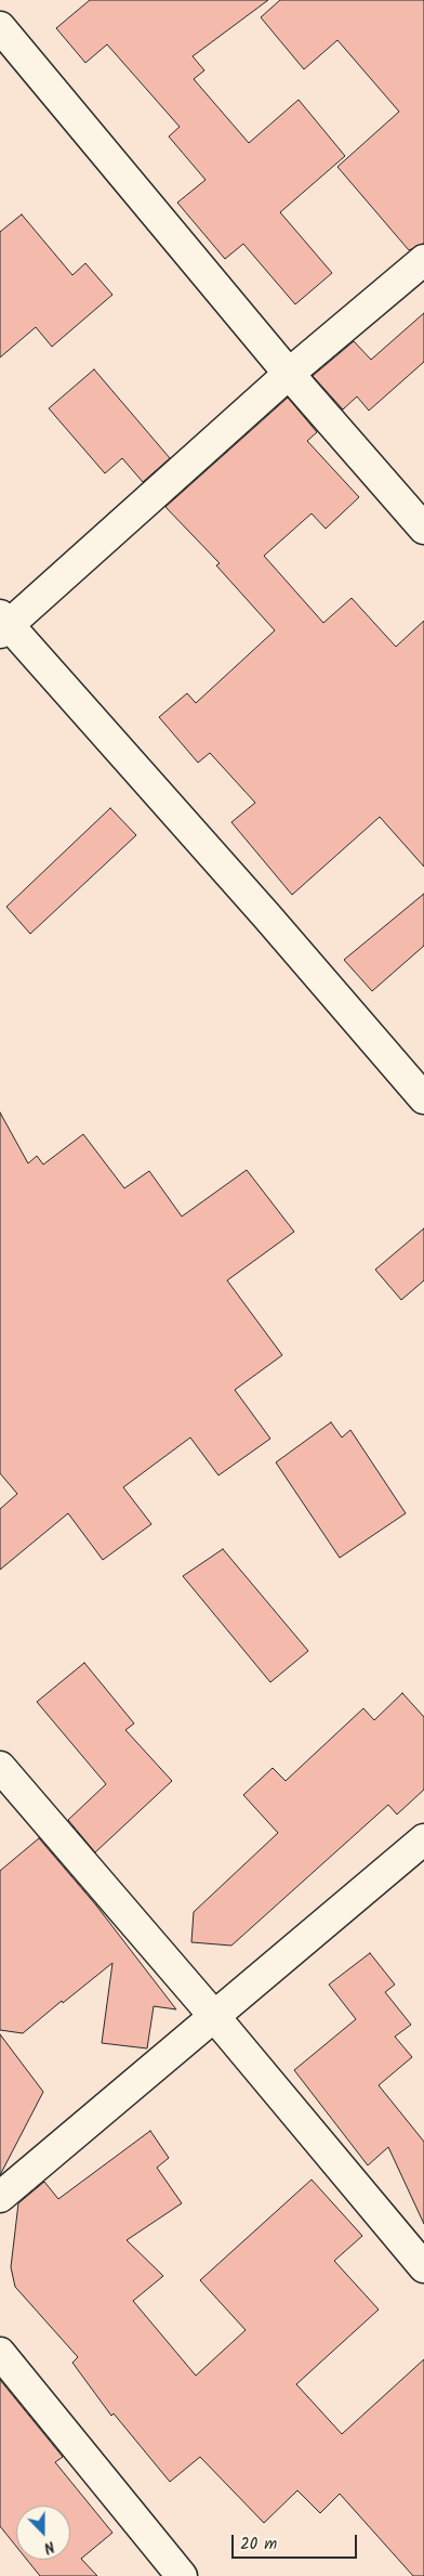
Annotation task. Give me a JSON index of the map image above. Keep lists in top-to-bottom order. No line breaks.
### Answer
{"scale_bar":"20 m","north":"bottom"}
